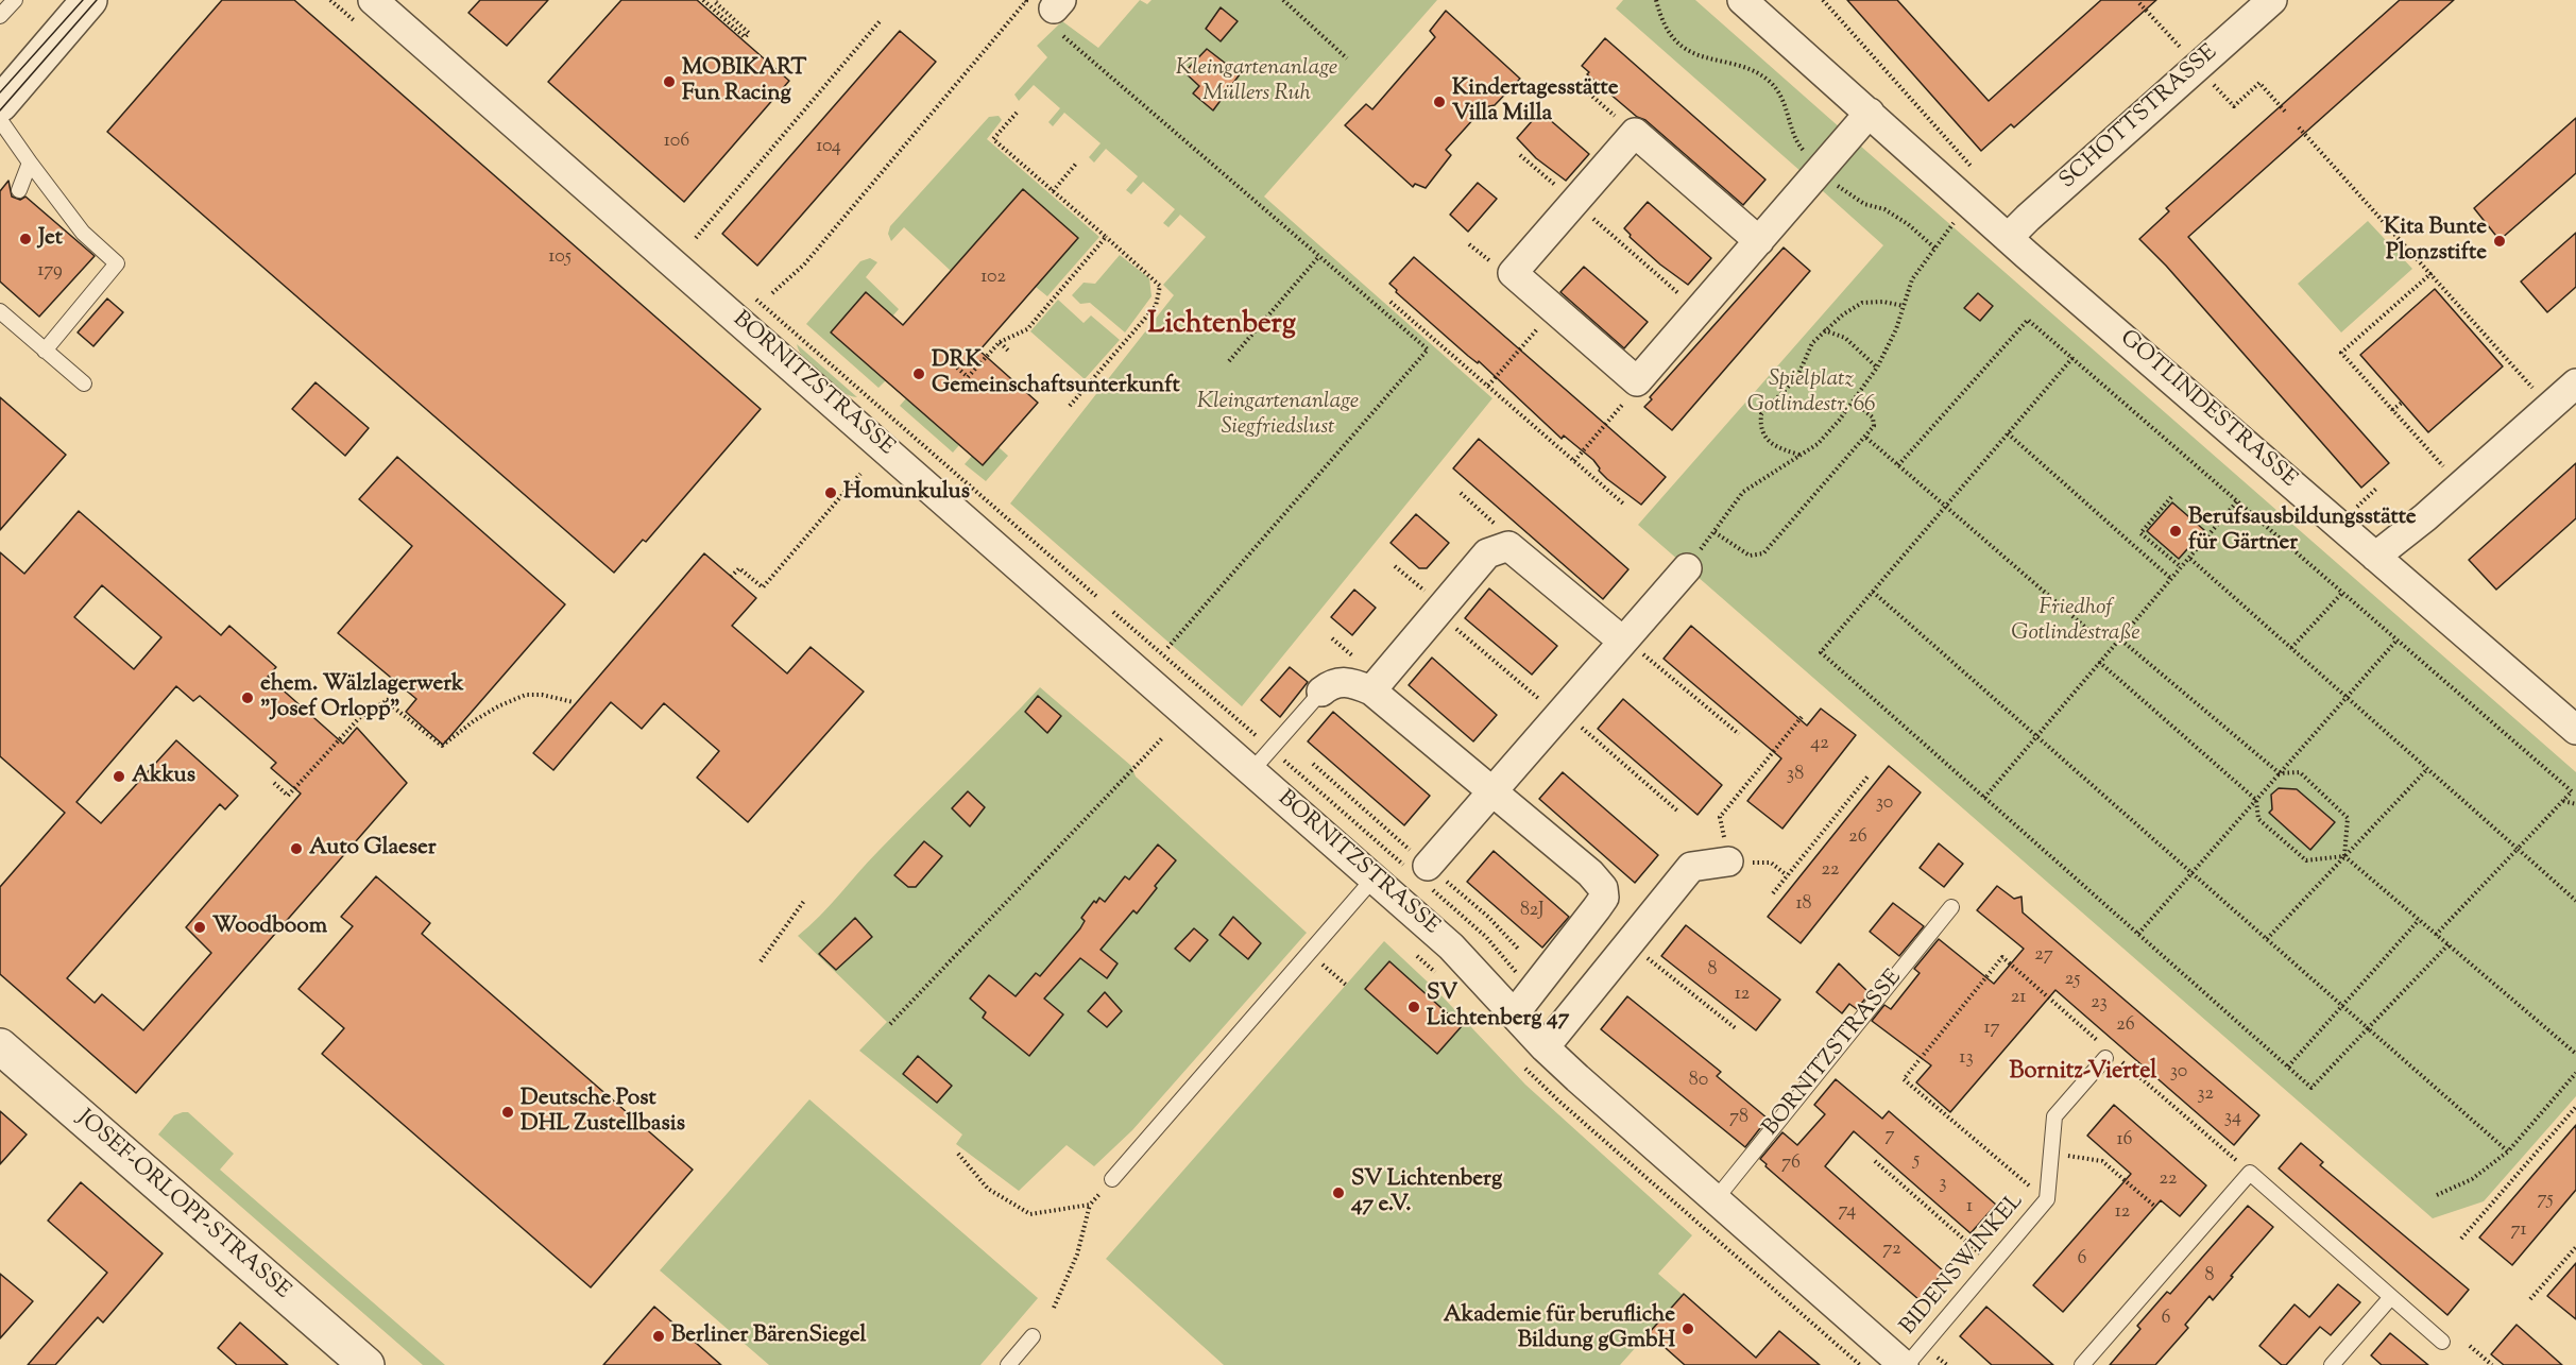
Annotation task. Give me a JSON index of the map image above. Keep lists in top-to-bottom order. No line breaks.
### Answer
{"streets":{"street":["SCHOTTSTRASSE","BORNITZSTRASSE","GOTLINDESTRASSE","JOSEF-ORLOPP-STRASSE"],"lane":["BIDENSWINKEL"]},"crossings":[["SCHOTTSTRASSE","GOTLINDESTRASSE"],["BORNITZSTRASSE","BIDENSWINKEL"]],"districts":["Lichtenberg","Bornitz-Viertel"],"parks":["Kleingartenanlage Müllers Ruh","Spielplatz Gotlindestr. 66","Kleingartenanlage Siegfriedslust","Friedhof Gotlindestraße"],"places":["MOBIKART Fun Racing","Kindertagesstätte Villa Milla","Jet","Kita Bunte Plonzstifte","DRK Gemeinschaftsunterkunft","Homunkulus","Berufsausbildungsstätte für Gärtner","ehem. Wälzlagerwerk \"Josef Orlopp\"","Akkus","Auto Glaeser","Woodboom","SV Lichtenberg 47","Deutsche Post DHL Zustellbasis","SV Lichtenberg 47 e.V.","Akademie für berufliche Bildung gGmbH","Berliner BärenSiegel"],"house_numbers":["106","104","105","179","102","42","38","30","26","22","18","82J","27","8","25","12","21","23","26","17","13","30","80","32","78","34","7","16","5","76","22","3","75","1","74","12","71","72","6","8","6"]}
